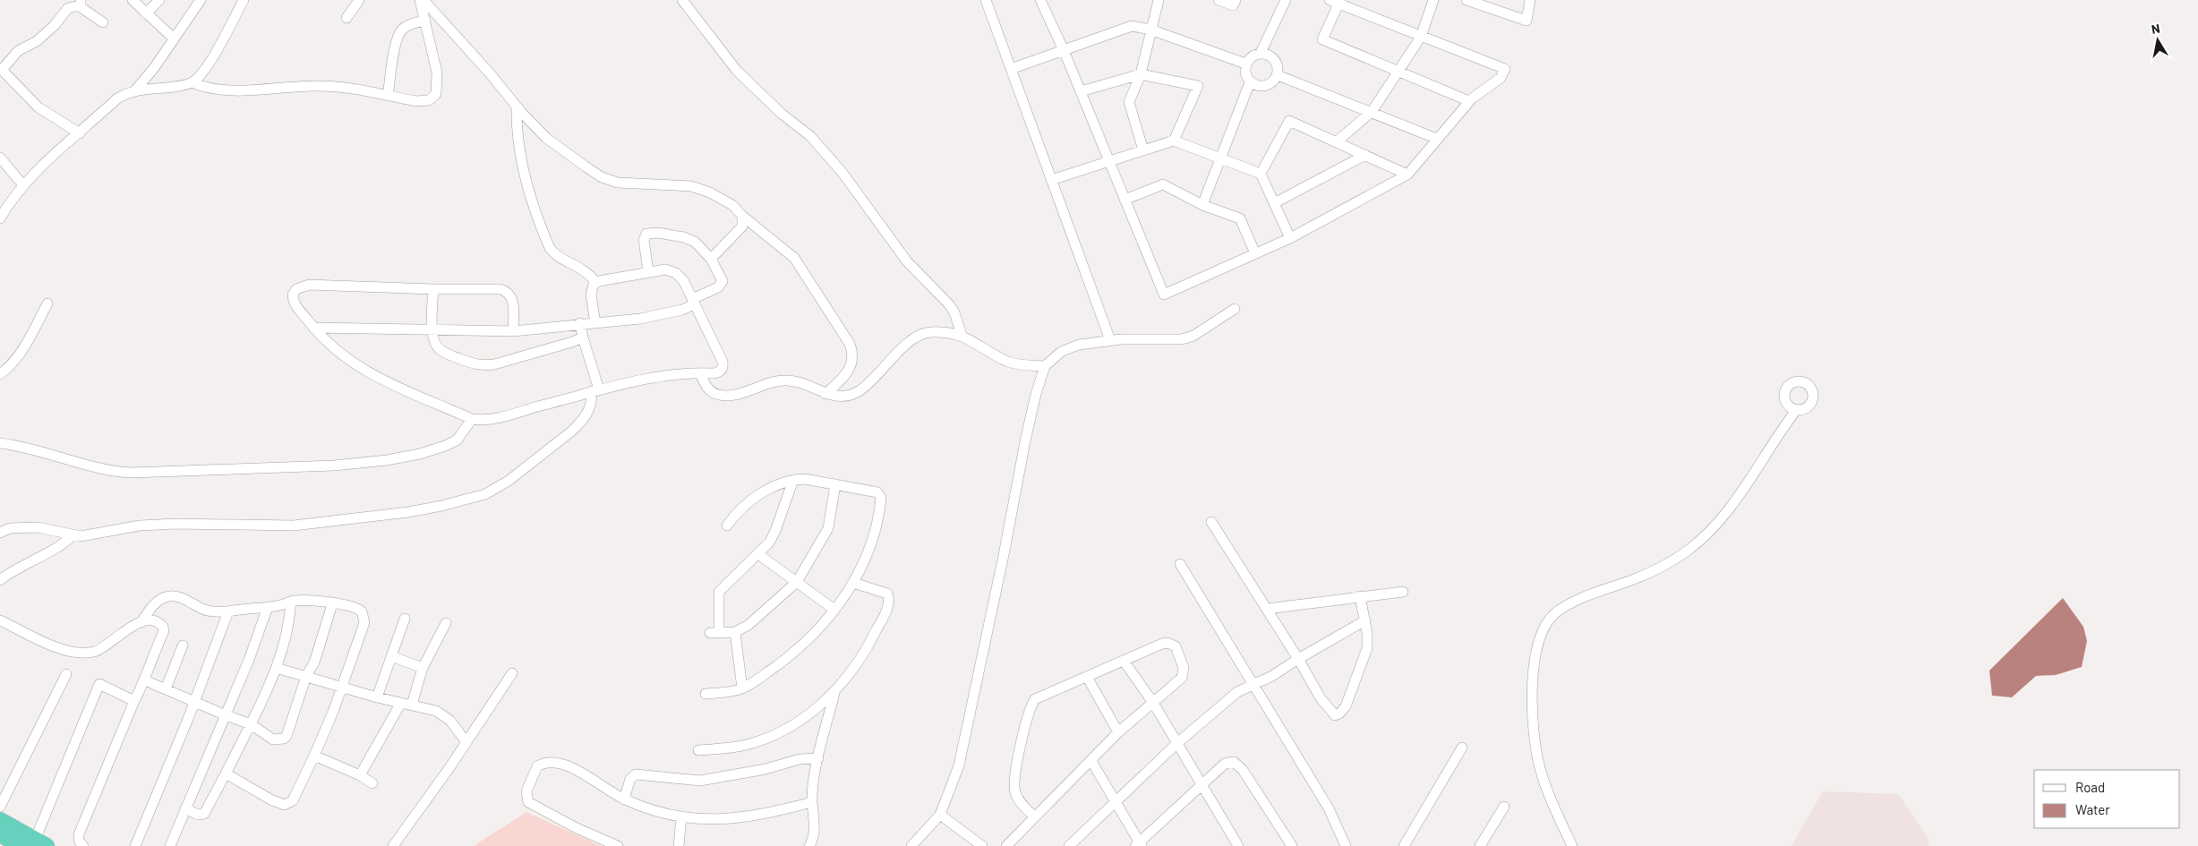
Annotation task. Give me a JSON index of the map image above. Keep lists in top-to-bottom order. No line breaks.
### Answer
{"legend":["Road","Water"],"north":"top"}
